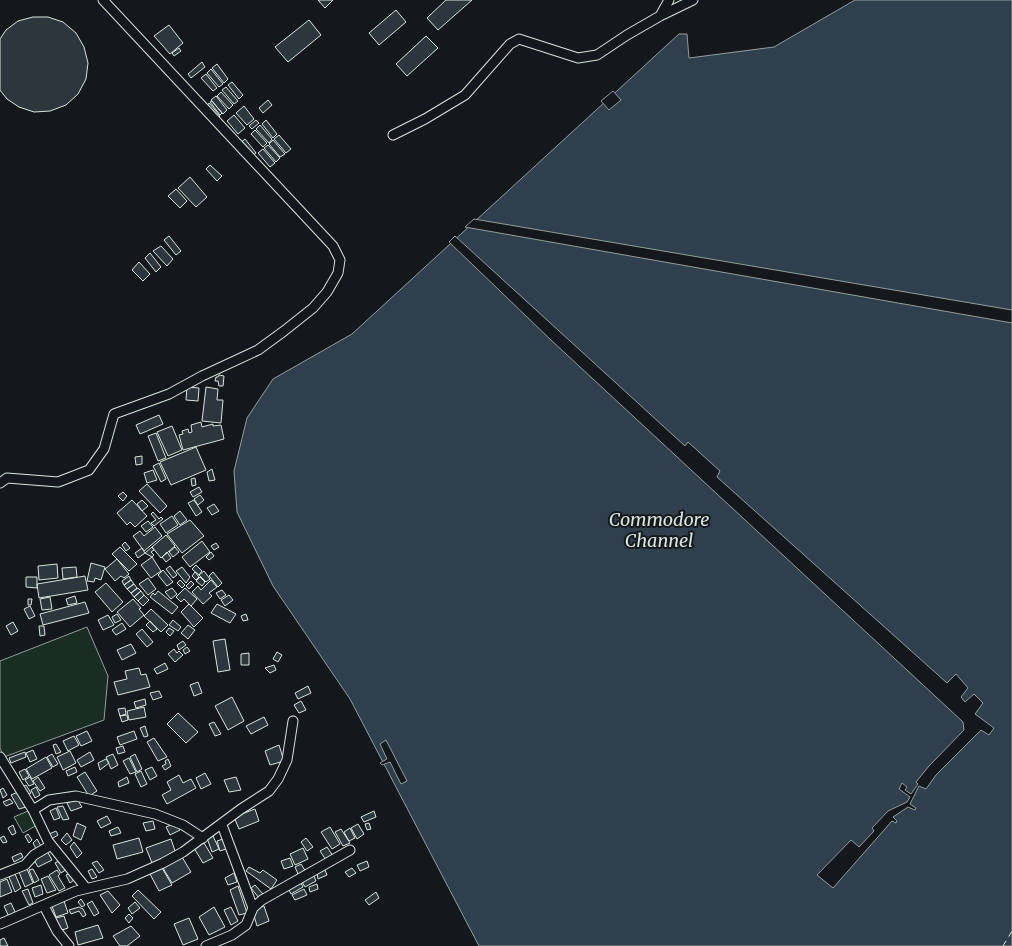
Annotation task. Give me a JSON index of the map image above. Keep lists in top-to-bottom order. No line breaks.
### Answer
{"water":["Commodore Channel"]}
